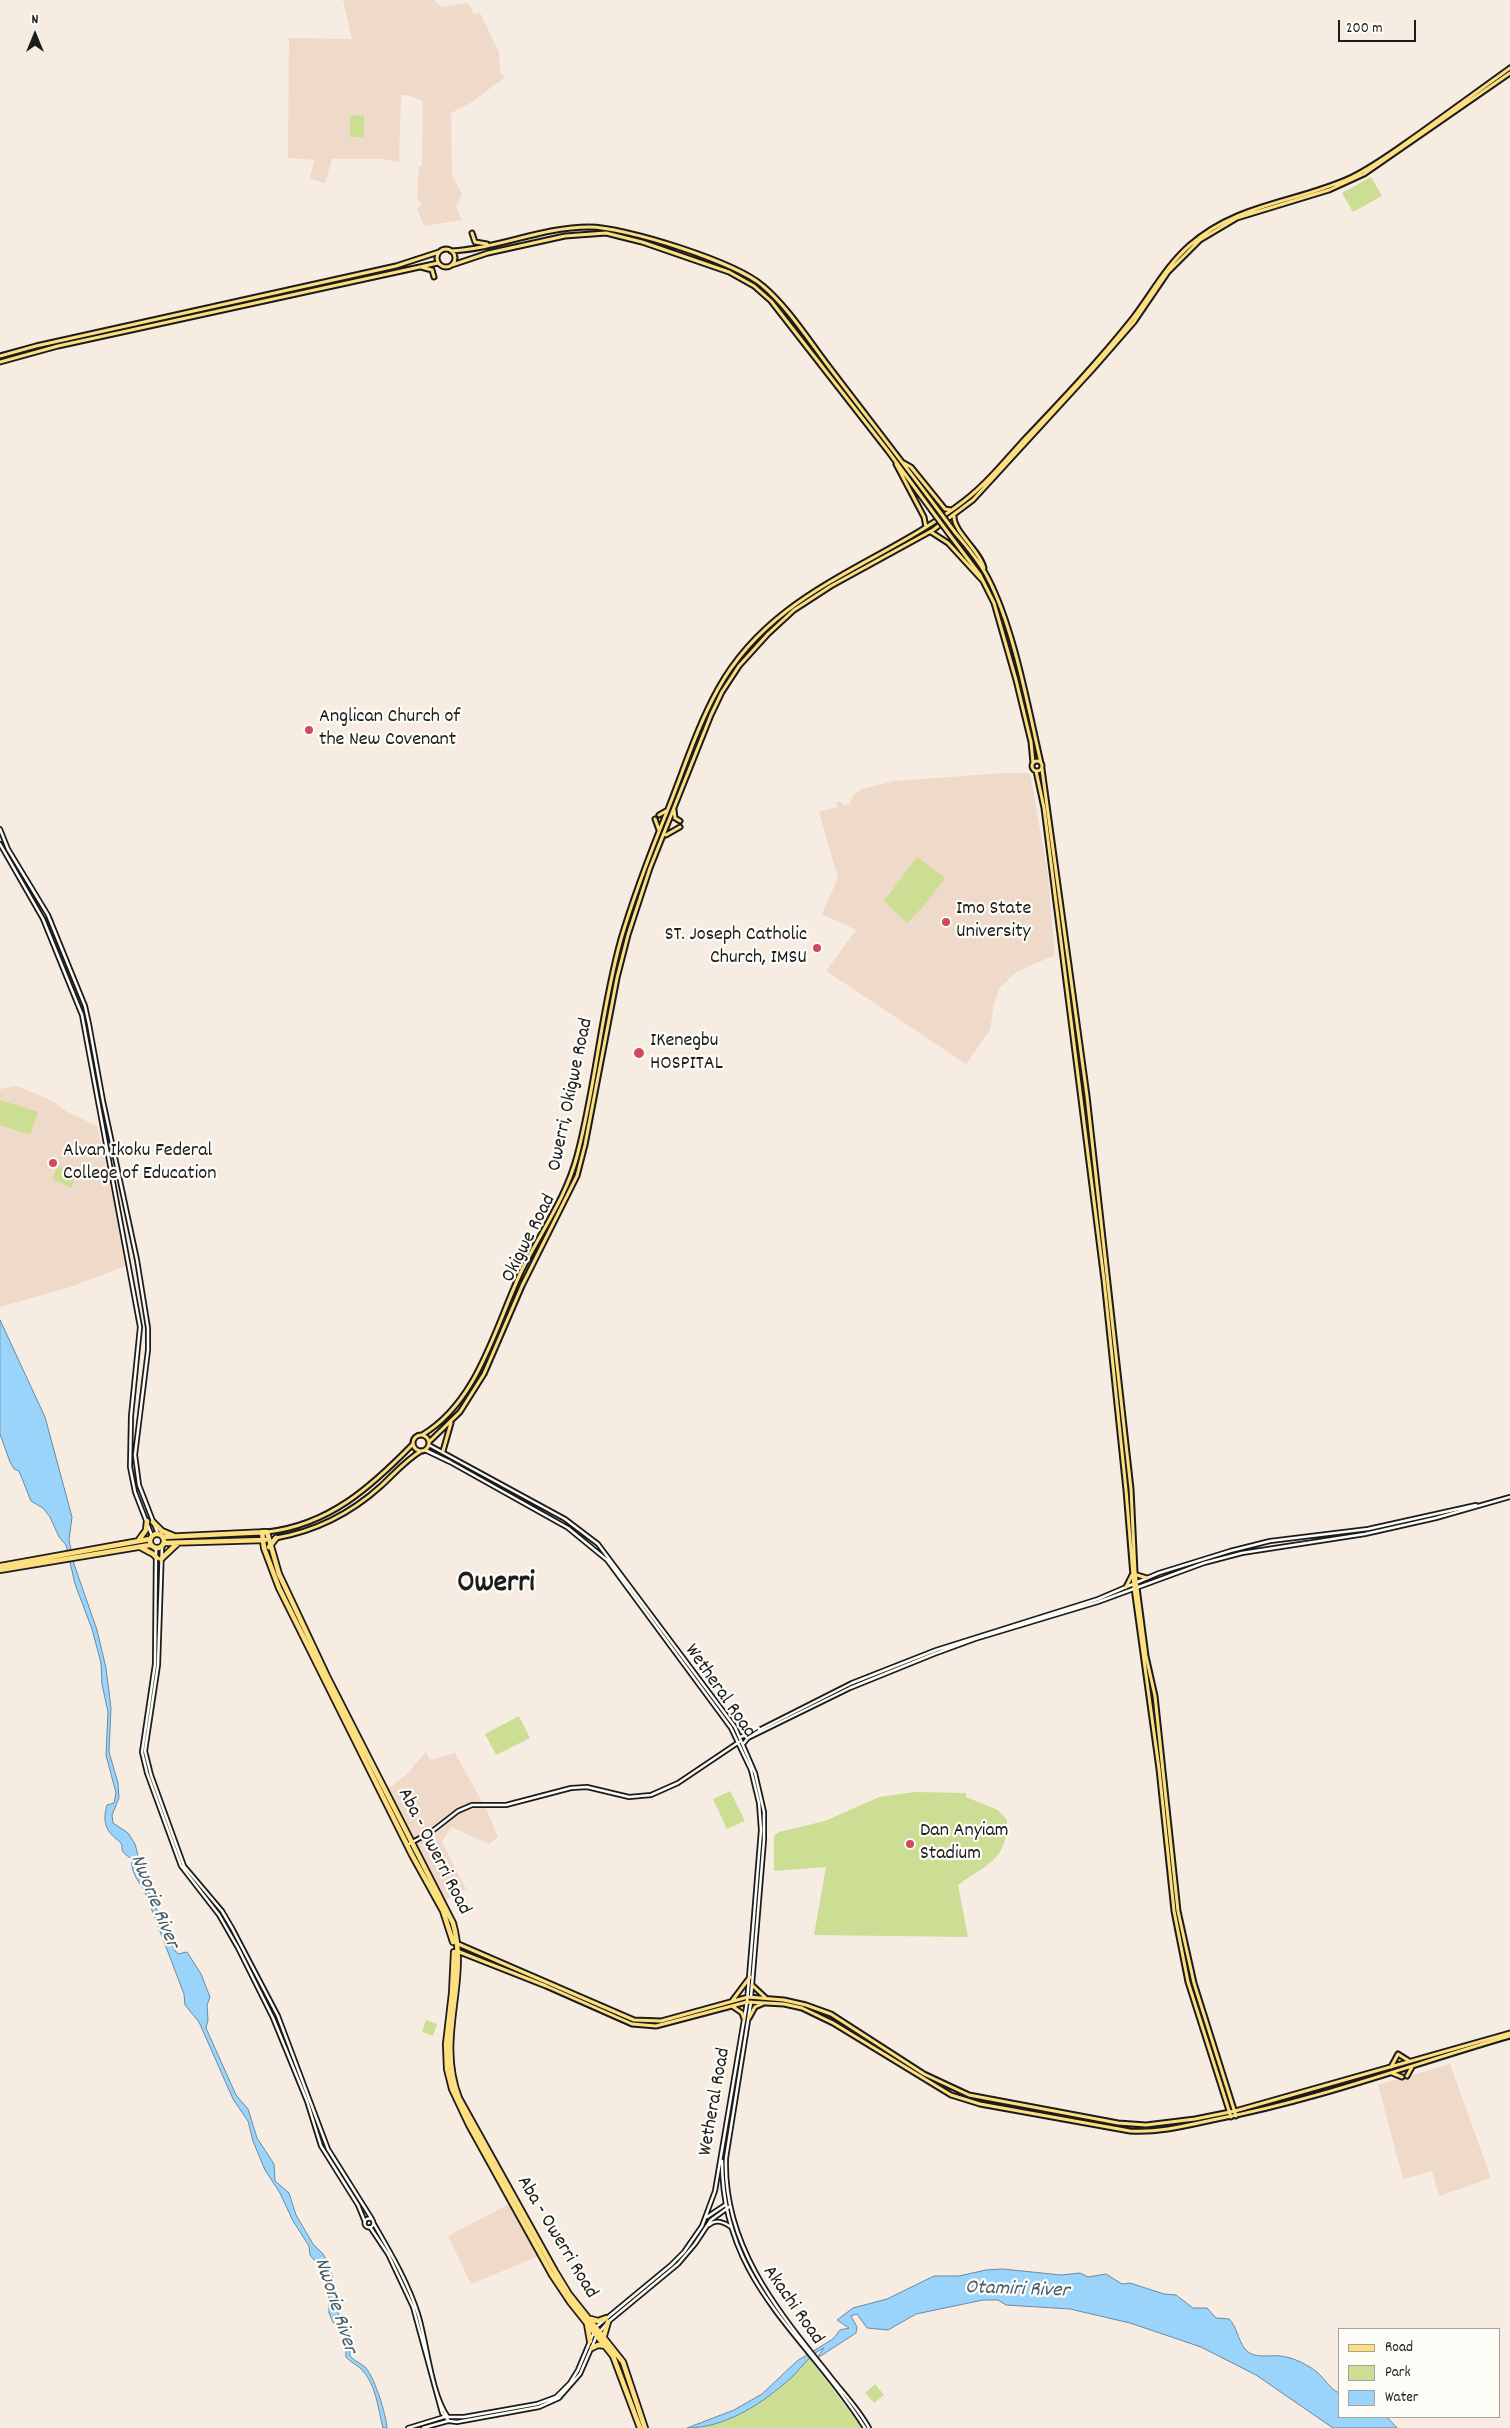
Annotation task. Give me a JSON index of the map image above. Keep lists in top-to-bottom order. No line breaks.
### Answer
{"streets":{"highway":["Aba - Owerri Road"],"main road":["Owerri, Okigwe Road","Okigwe Road","Wetheral Road","Akachi Road"]},"crossings":[["Owerri, Okigwe Road","Okigwe Road"],["Owerri, Okigwe Road","Wetheral Road"],["Okigwe Road","Wetheral Road"],["Wetheral Road","Aba - Owerri Road"],["Wetheral Road","Akachi Road"]],"districts":["Owerri"],"water":["Nworie River","Otamiri River"],"places":["Anglican Church of the New Covenant","Imo State University","ST. Joseph Catholic Church, IMSU","IKenegbu HOSPITAL","Alvan Ikoku Federal College of Education","Dan Anyiam Stadium"],"legend":["Road","Park","Water"],"scale_bar":"200 m","north":"top"}
